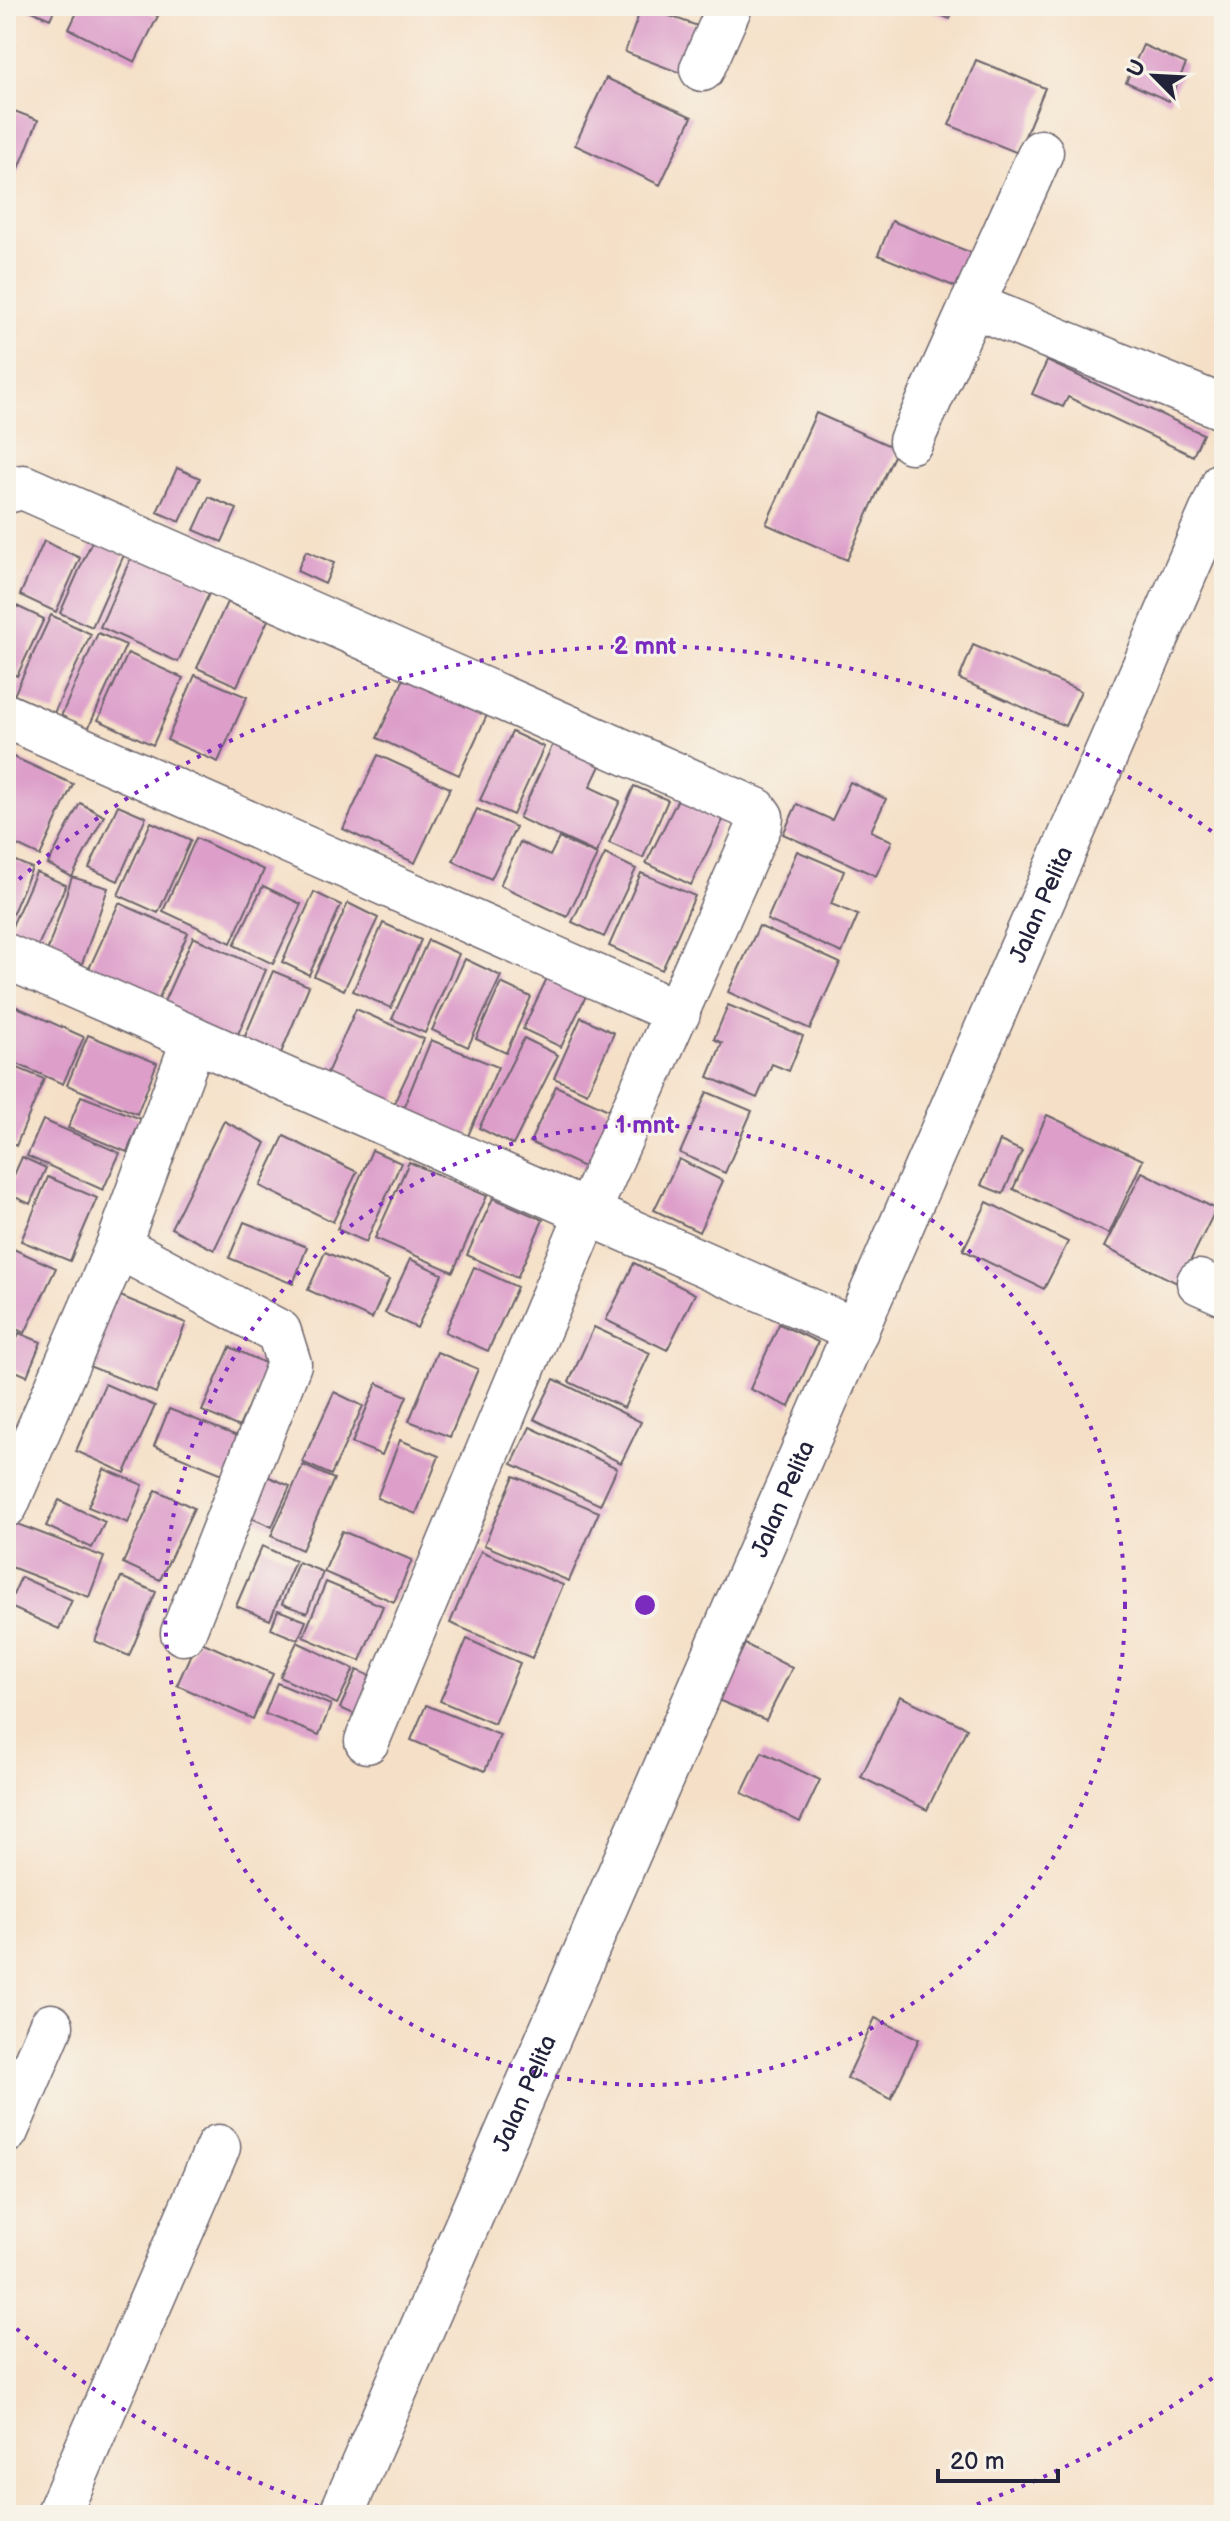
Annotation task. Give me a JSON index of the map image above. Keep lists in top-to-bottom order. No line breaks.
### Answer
{"streets":{"street":["Jalan Pelita"]},"scale_bar":"20 m","north":"top left","rings":["2 mnt","1 mnt"]}
